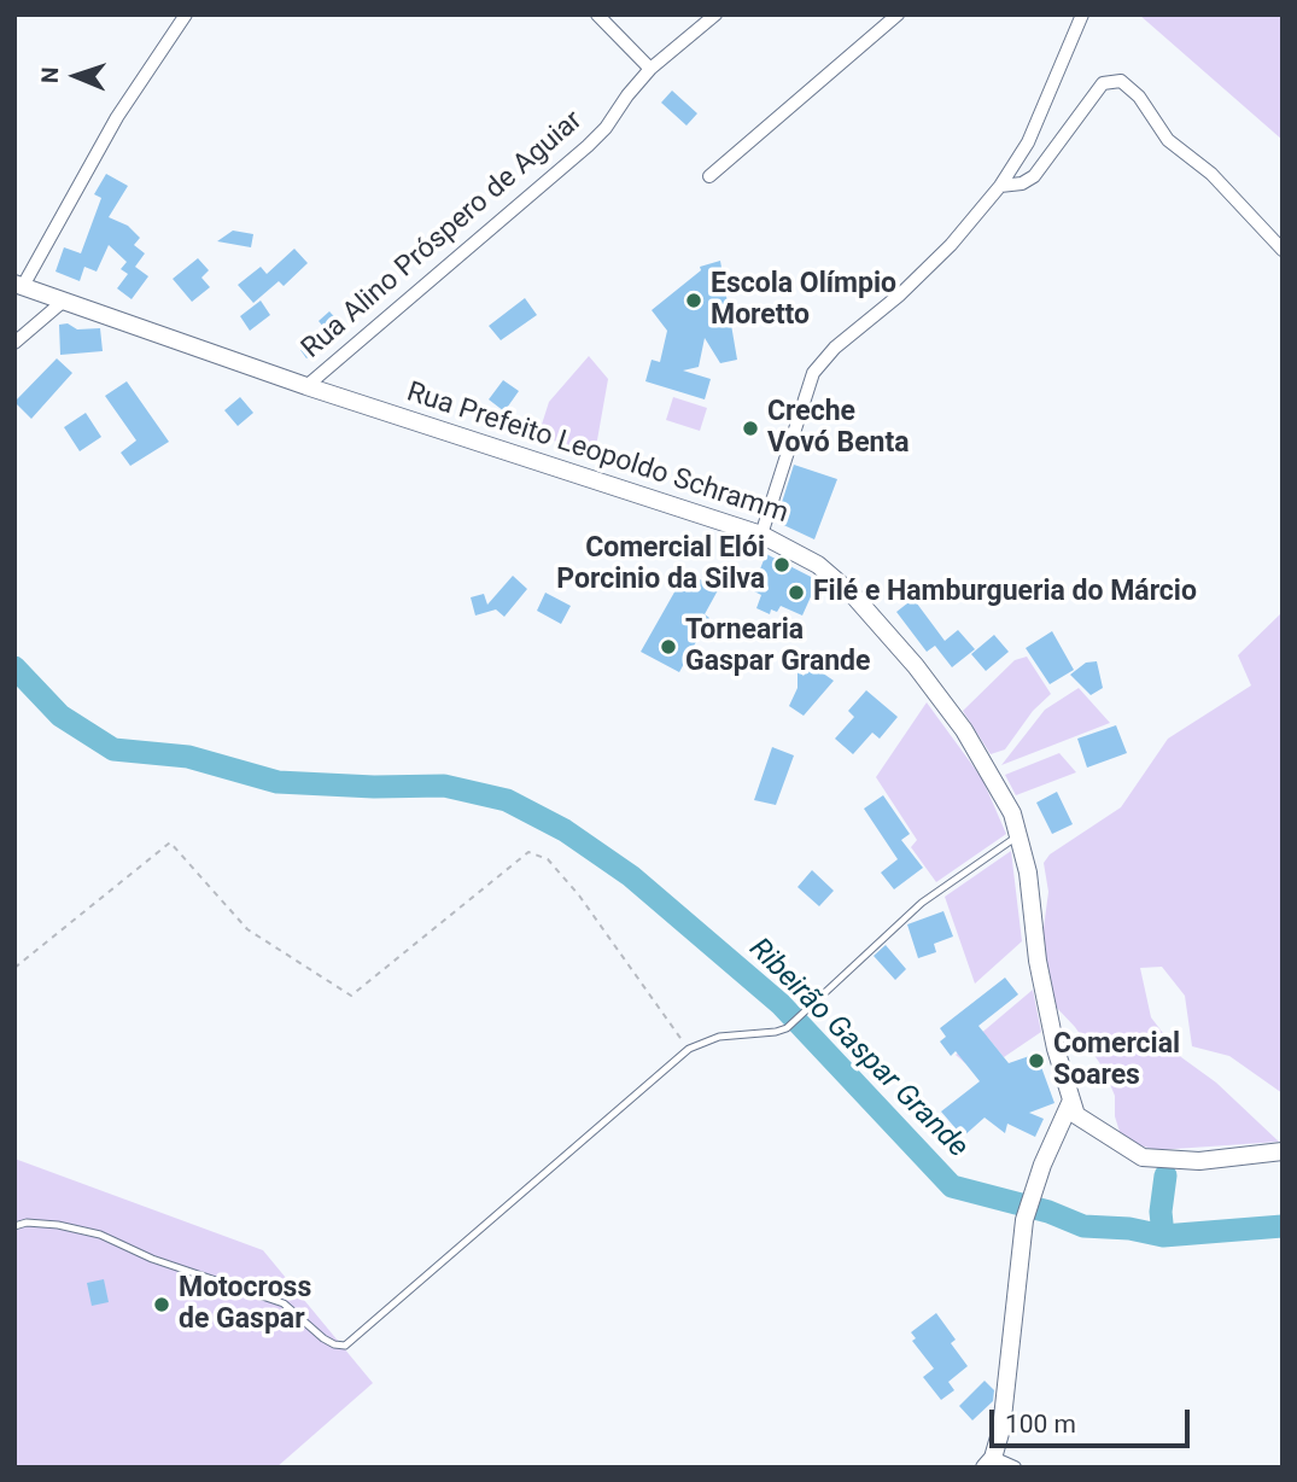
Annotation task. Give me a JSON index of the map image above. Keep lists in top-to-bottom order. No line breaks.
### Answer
{"streets":{"street":["Rua Alino Próspero de Aguiar","Rua Prefeito Leopoldo Schramm"]},"crossings":[["Rua Alino Próspero de Aguiar","Rua Prefeito Leopoldo Schramm"]],"water":["Ribeirão Gaspar Grande"],"places":["Escola Olímpio Moretto","Creche Vovó Benta","Comercial Elói Porcinio da Silva","Filé e Hamburgueria do Márcio","Tornearia Gaspar Grande","Comercial Soares","Motocross de Gaspar"],"scale_bar":"100 m","north":"left"}
